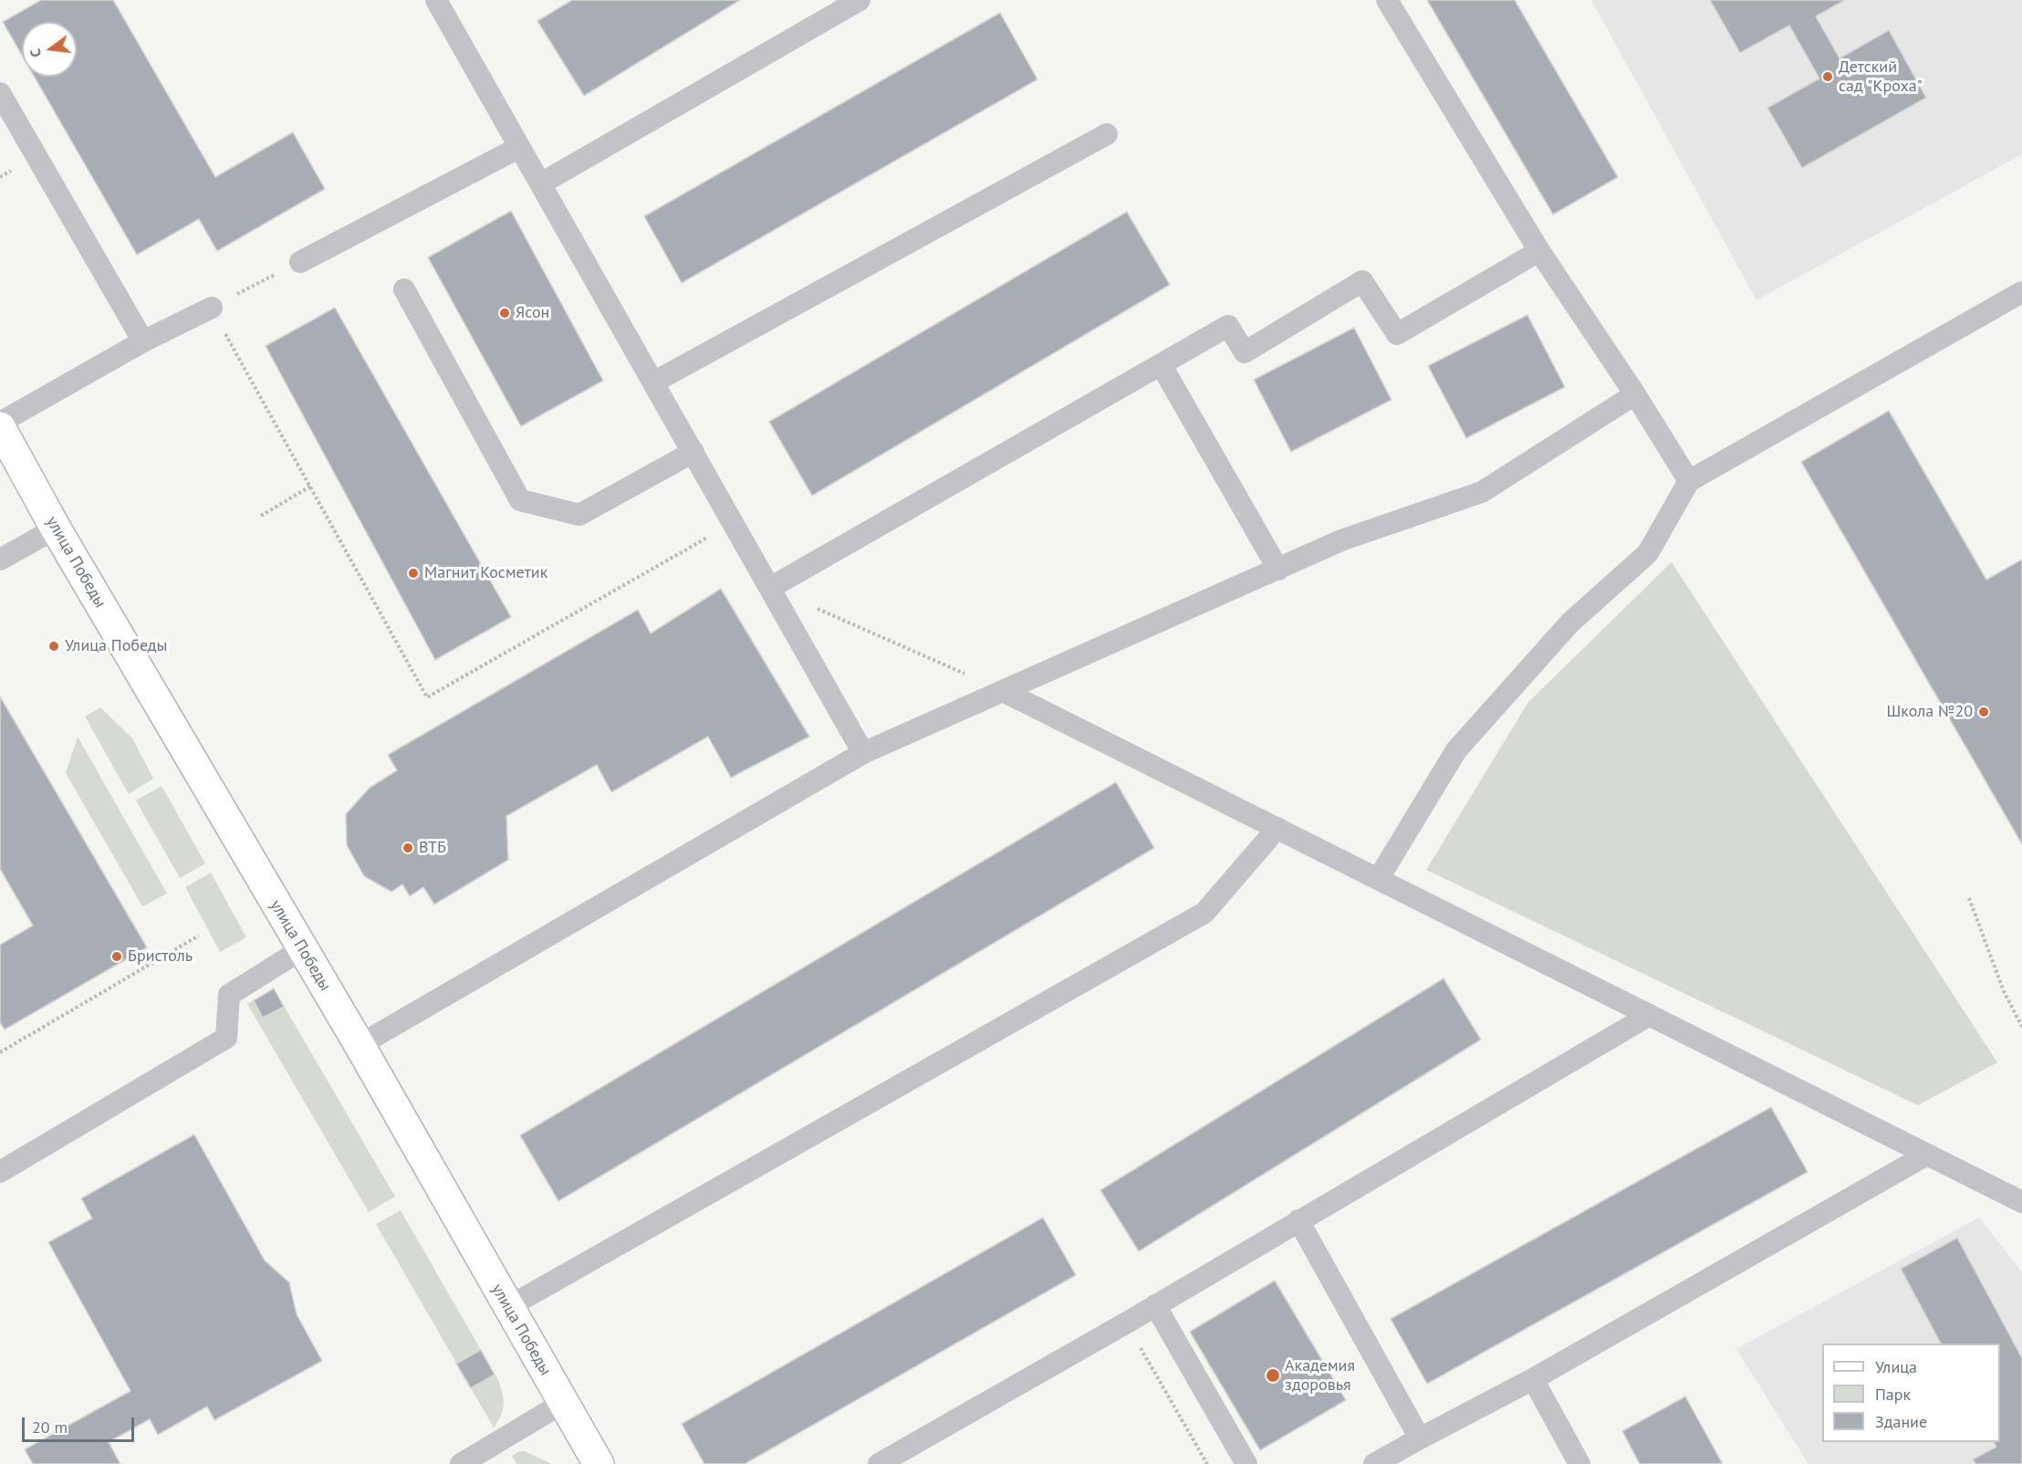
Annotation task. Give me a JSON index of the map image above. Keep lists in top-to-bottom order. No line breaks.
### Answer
{"streets":{"main road":["улица Победы"]},"places":["Детский сад \"Кроха\"","Ясон","Магнит Косметик","Улица Победы","Школа №20","ВТБ","Бристоль","Академия здоровья"],"legend":["Улица","Парк","Здание"],"scale_bar":"20 m","north":"left"}
